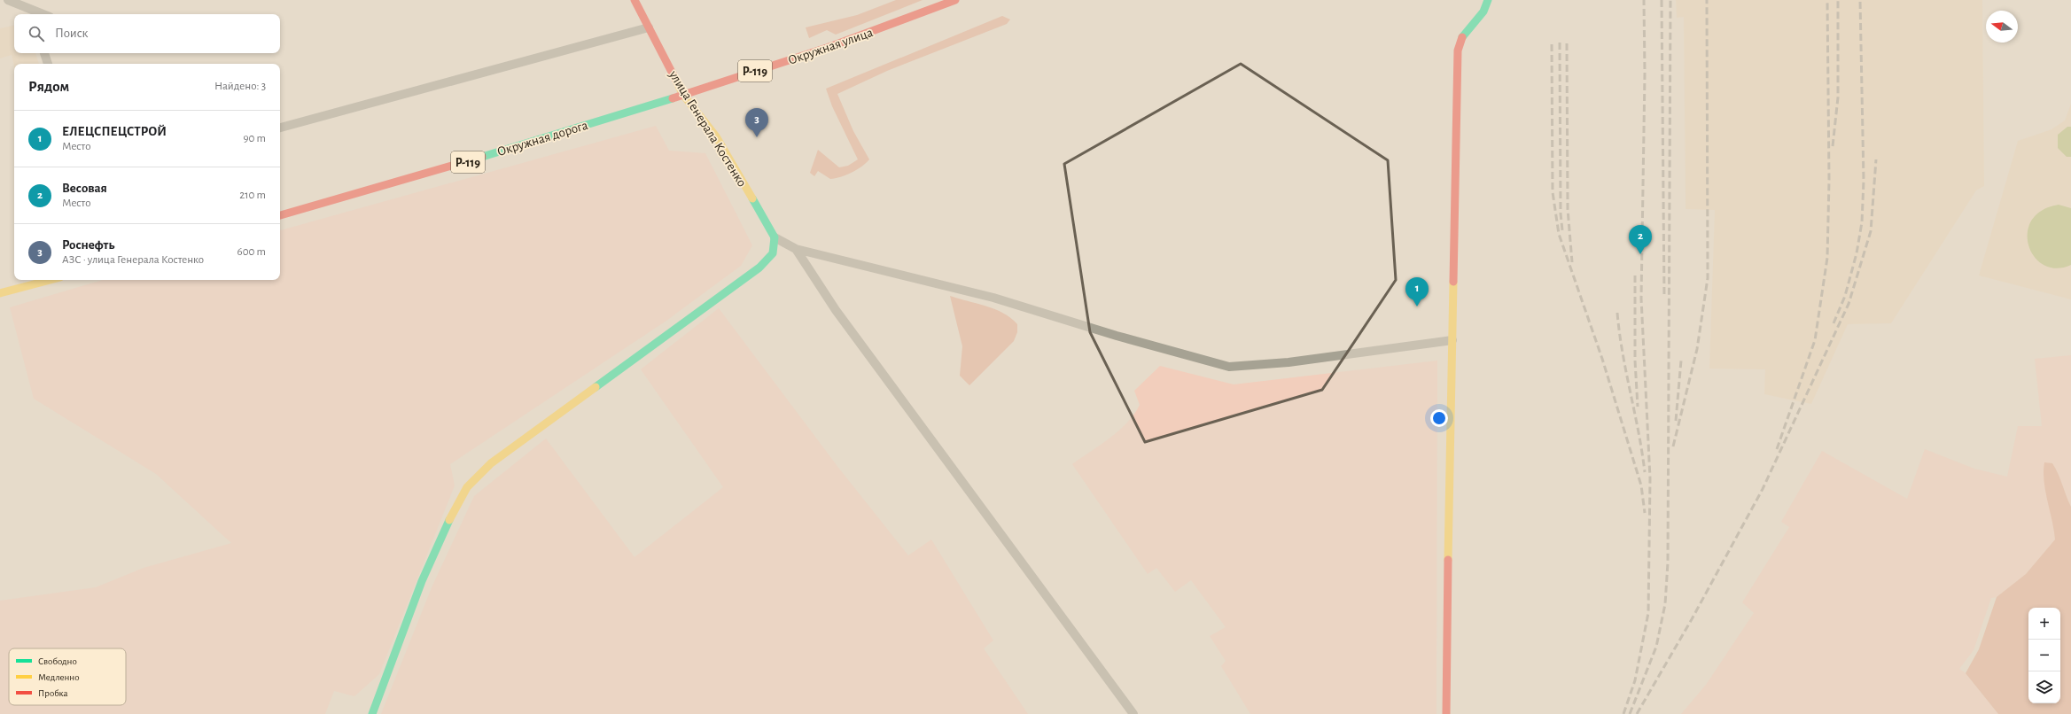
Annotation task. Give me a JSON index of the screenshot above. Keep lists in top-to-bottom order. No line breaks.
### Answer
{"streets":{"main road":["Окружная улица","Р-119","улица Генерала Костенко","Окружная дорога"]},"crossings":[["Окружная улица","улица Генерала Костенко"],["Окружная улица","Окружная дорога"],["улица Генерала Костенко","Окружная дорога"]],"legend":["Свободно","Медленно","Пробка"],"north":"left","page":{"search":"Поиск","heading":["Рядом","Найдено: 3"],"pins":["3","2","1"],"list":[{"mark":"1","name":"ЕЛЕЦСПЕЦСТРОЙ","note":"Место","value":"90 m"},{"mark":"2","name":"Весовая","note":"Место","value":"210 m"},{"mark":"3","name":"Роснефть","note":"АЗС · улица Генерала Костенко","value":"600 m"}],"map_buttons":["+","−"]}}
